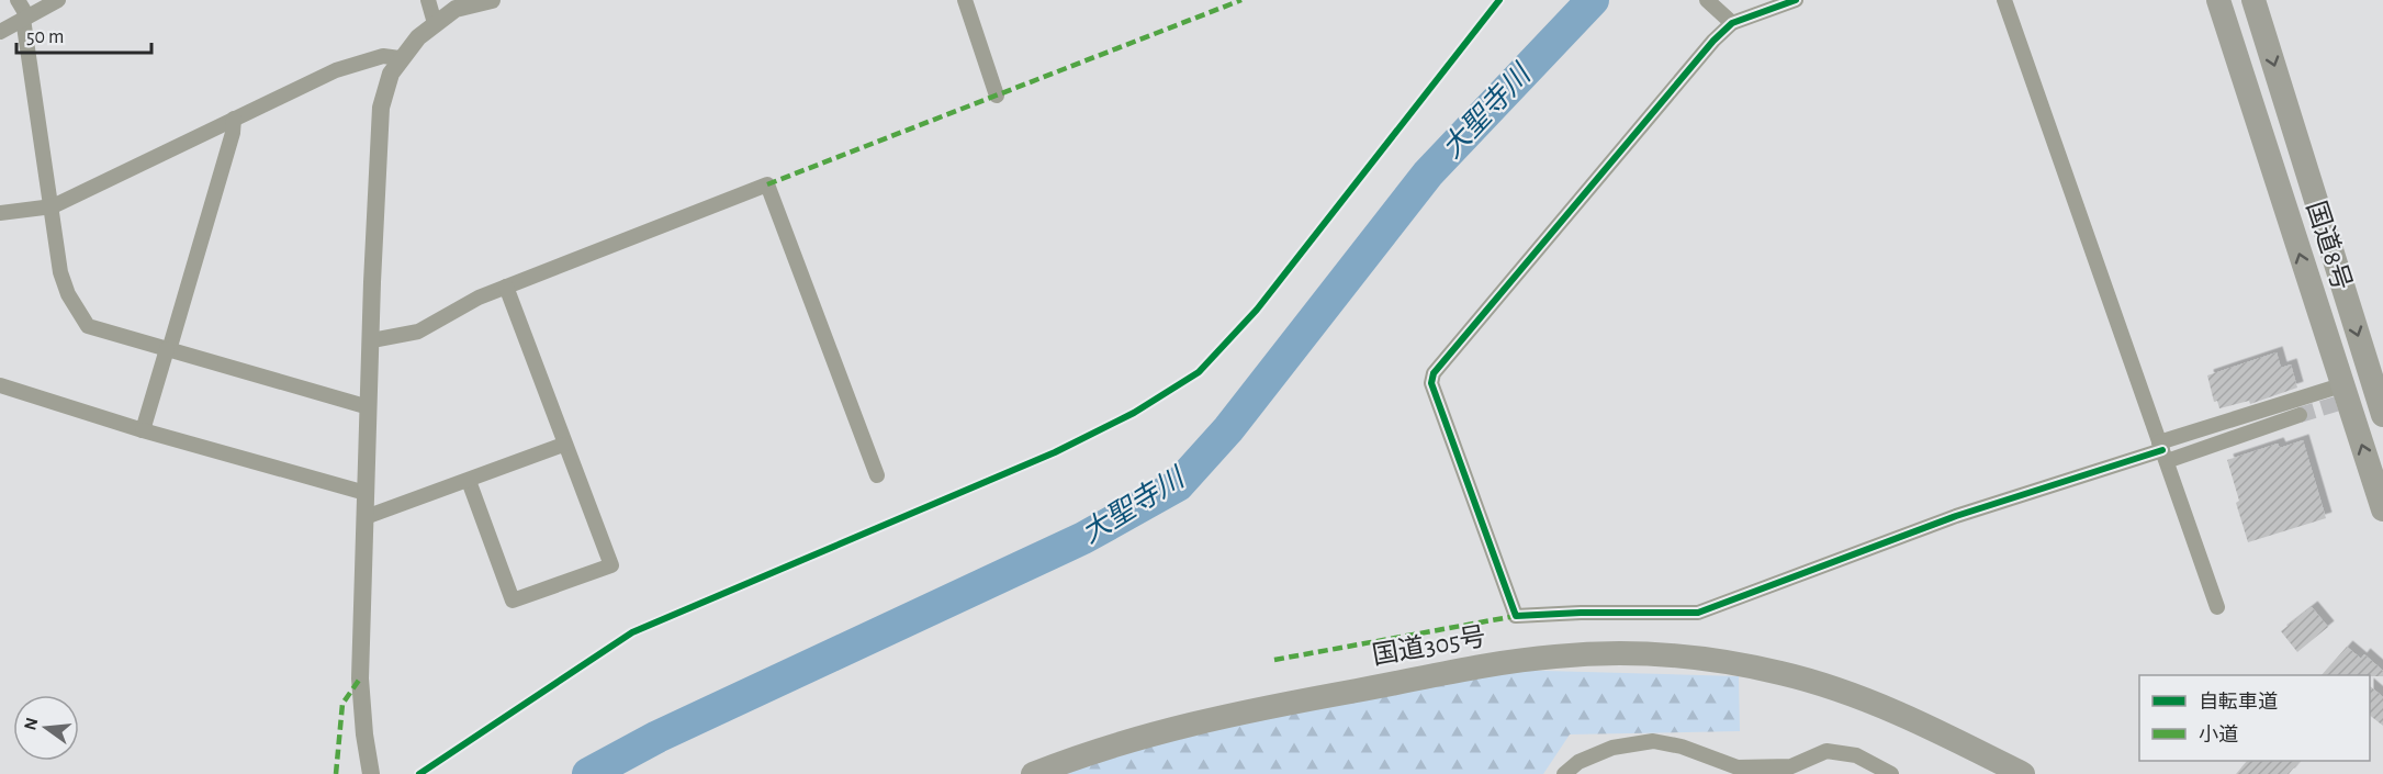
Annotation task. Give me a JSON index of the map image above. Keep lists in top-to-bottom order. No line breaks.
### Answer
{"streets":{"highway":["国道8号","国道305号"]},"water":["大聖寺川"],"legend":["自転車道","小道"],"scale_bar":"50 m","north":"left"}
